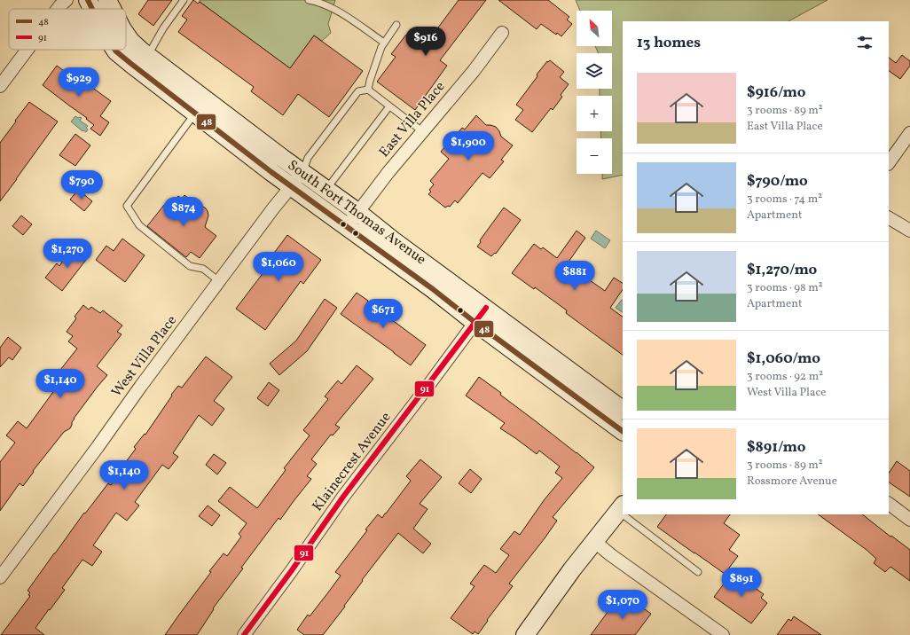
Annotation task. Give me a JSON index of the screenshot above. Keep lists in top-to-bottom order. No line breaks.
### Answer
{"streets":{"main road":["South Fort Thomas Avenue"],"street":["East Villa Place","West Villa Place","Klainecrest Avenue"]},"crossings":[["East Villa Place","South Fort Thomas Avenue"],["South Fort Thomas Avenue","West Villa Place"],["South Fort Thomas Avenue","Klainecrest Avenue"]],"lines":["transit line 48","transit line 91"],"legend":["48","91"],"north":"top left","page":{"map_buttons":["+","−"],"heading":"13 homes","price":["$916","$929","$1,900","$790","$874","$1,270","$1,060","$881","$671","$1,140","$1,140","$891","$1,070"],"list":[{"name":"$916/mo","note":"3 rooms · 89 m² · East Villa Place"},{"name":"$790/mo","note":"3 rooms · 74 m² · Apartment"},{"name":"$1,270/mo","note":"3 rooms · 98 m² · Apartment"},{"name":"$1,060/mo","note":"3 rooms · 92 m² · West Villa Place"},{"name":"$891/mo","note":"3 rooms · 89 m² · Rossmore Avenue"}]}}
